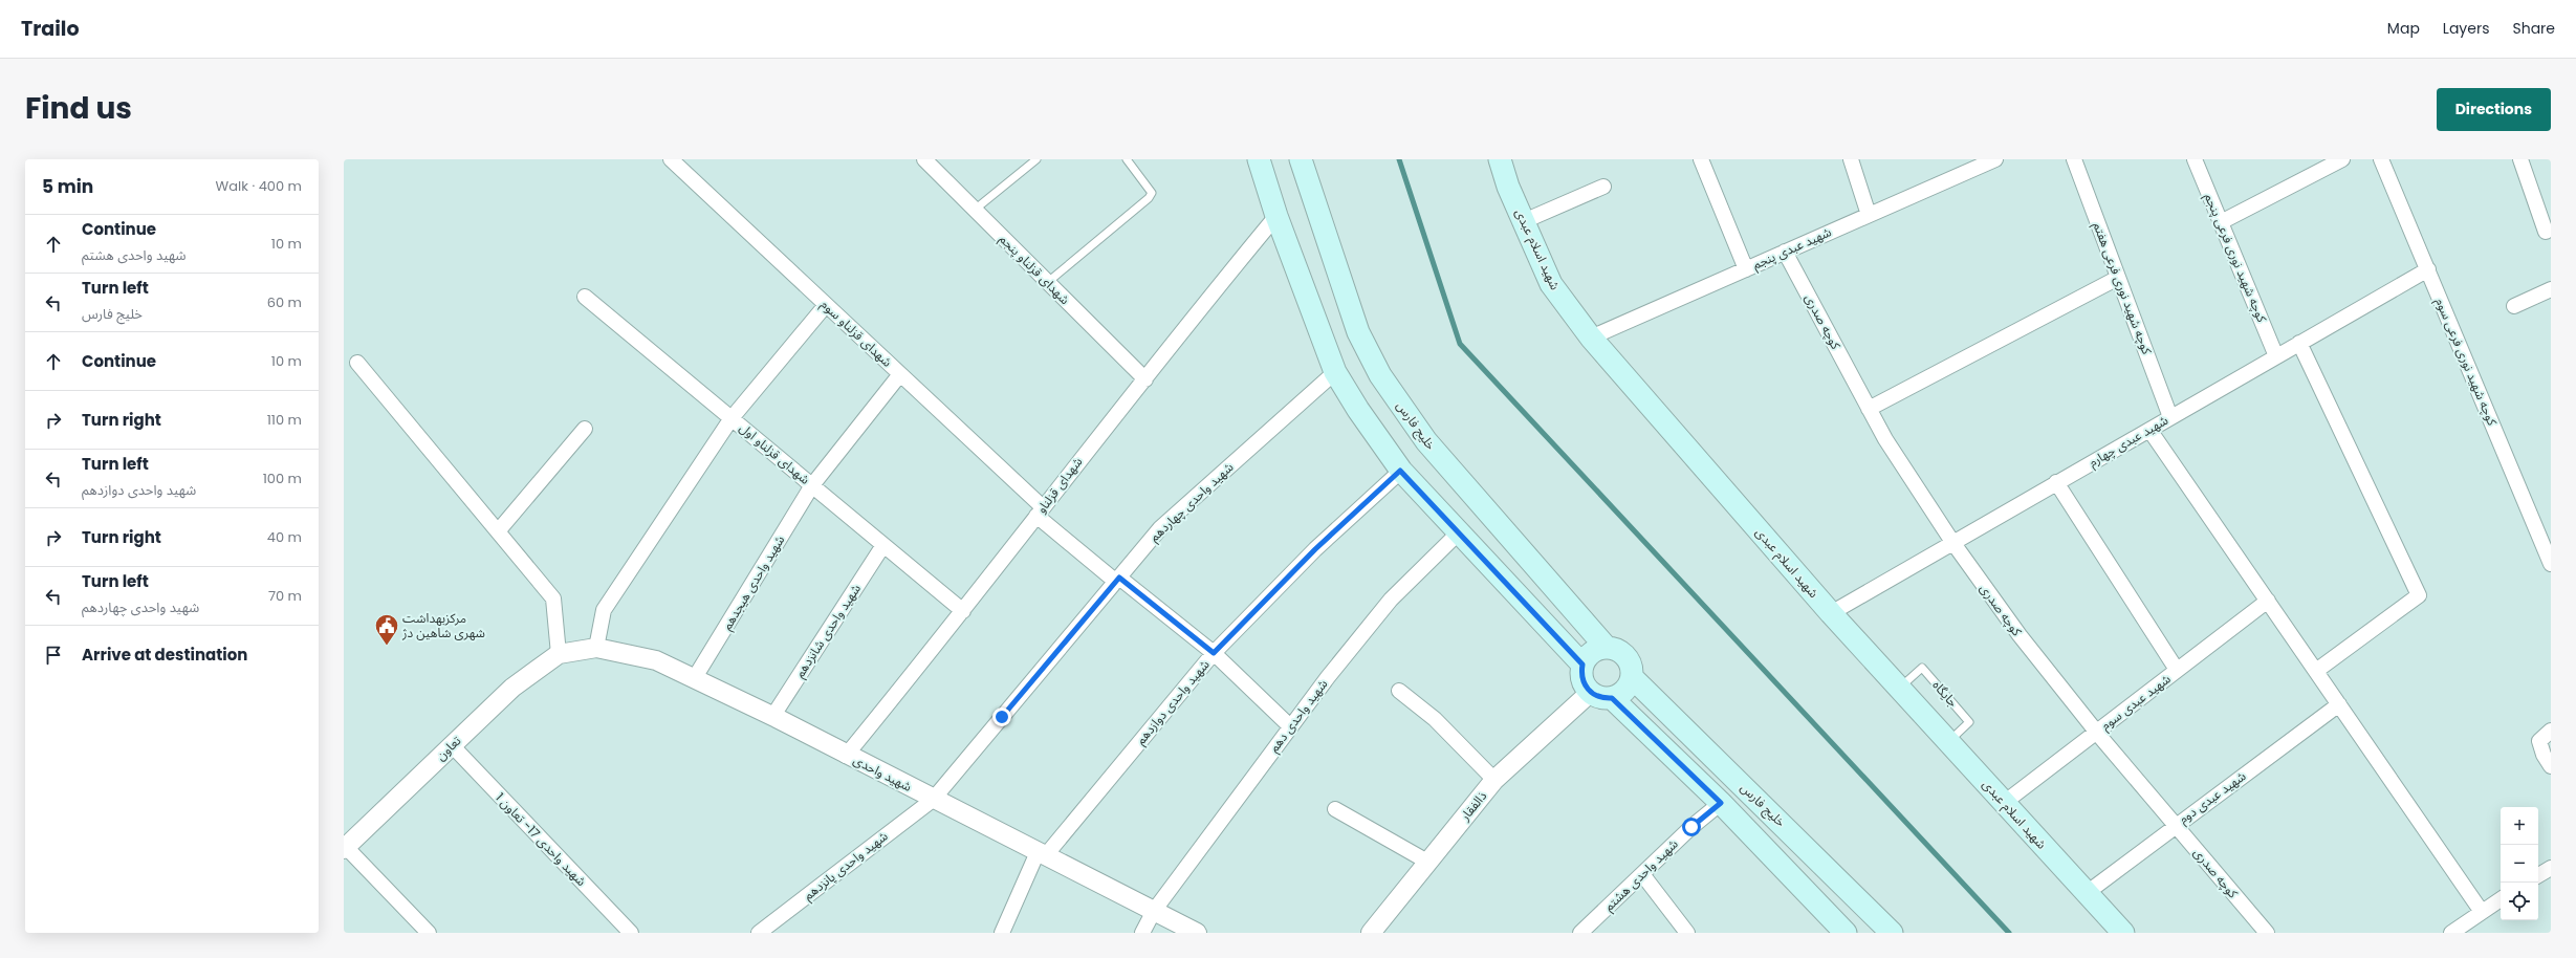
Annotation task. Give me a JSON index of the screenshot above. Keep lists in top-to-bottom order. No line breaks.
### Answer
{"streets":{"main road":["شهید اسلام عبدی","خلیج فارس"],"street":["شهید عبدی پنجم","کوچه شهید نوری فرعی پنجم","شهدای قزلناو پنجم","کوچه شهید نوری فرعی هفتم","کوچه صدری","شهدای قزلناو سوم","کوچه شهید نوری فرعی سوم","شهید عبدی چهارم","شهدای قزلناو اول","شهدای قزلناو","شهید واحدی چهاردهم","شهید واحدی هیجدهم","شهید واحدی شانزدهم","شهید واحدی دوازدهم","شهید عبدی سوم","شهید واحدی دهم","تعاون","شهید واحدی","شهید عبدی دوم","ذالفقار","شهید واحدی 17- تعاون 1","شهید واحدی پانزدهم","شهید واحدی هشتم"],"lane":["جایگاه"]},"crossings":[["شهید عبدی پنجم","شهید اسلام عبدی"],["شهید عبدی پنجم","کوچه صدری"],["شهید اسلام عبدی","شهید عبدی چهارم"],["شهید اسلام عبدی","جایگاه"],["شهید اسلام عبدی","شهید عبدی سوم"],["شهید اسلام عبدی","شهید عبدی دوم"],["کوچه شهید نوری فرعی پنجم","شهید عبدی چهارم"],["شهدای قزلناو پنجم","شهدای قزلناو"],["کوچه شهید نوری فرعی هفتم","شهید عبدی چهارم"],["کوچه صدری","شهید عبدی چهارم"],["کوچه صدری","شهید عبدی سوم"],["کوچه صدری","شهید عبدی دوم"],["شهدای قزلناو سوم","شهدای قزلناو"],["شهدای قزلناو سوم","شهید واحدی چهاردهم"],["شهدای قزلناو سوم","شهید واحدی هیجدهم"],["شهدای قزلناو سوم","شهید واحدی دوازدهم"],["شهدای قزلناو سوم","شهید واحدی دهم"],["کوچه شهید نوری فرعی سوم","شهید عبدی چهارم"],["خلیج فارس","ذالفقار"],["شهدای قزلناو اول","شهدای قزلناو"],["شهدای قزلناو اول","شهید واحدی هیجدهم"],["شهدای قزلناو اول","شهید واحدی شانزدهم"],["شهدای قزلناو","شهید واحدی"],["شهید واحدی چهاردهم","شهید واحدی"],["شهید واحدی چهاردهم","شهید واحدی پانزدهم"],["شهید واحدی هیجدهم","شهید واحدی"],["شهید واحدی شانزدهم","شهید واحدی"],["شهید واحدی دوازدهم","شهید واحدی"],["شهید واحدی دهم","شهید واحدی"],["تعاون","شهید واحدی"],["تعاون","شهید واحدی 17- تعاون 1"],["شهید واحدی","شهید واحدی پانزدهم"]],"places":{"public building":["مرکزبهداشت شهری شاهین دژ"]},"page":{"header":"Trailo","nav":["Map","Layers","Share"],"title":"Find us","buttons":"Directions","heading":["5 min","Walk · 400 m"],"list":[["Continue","شهید واحدی هشتم","10 m"],["Turn left","خلیج فارس","60 m"],["Continue","10 m"],["Turn right","110 m"],["Turn left","شهید واحدی دوازدهم","100 m"],["Turn right","40 m"],["Turn left","شهید واحدی چهاردهم","70 m"],"Arrive at destination"],"map_buttons":["+","−"]}}
